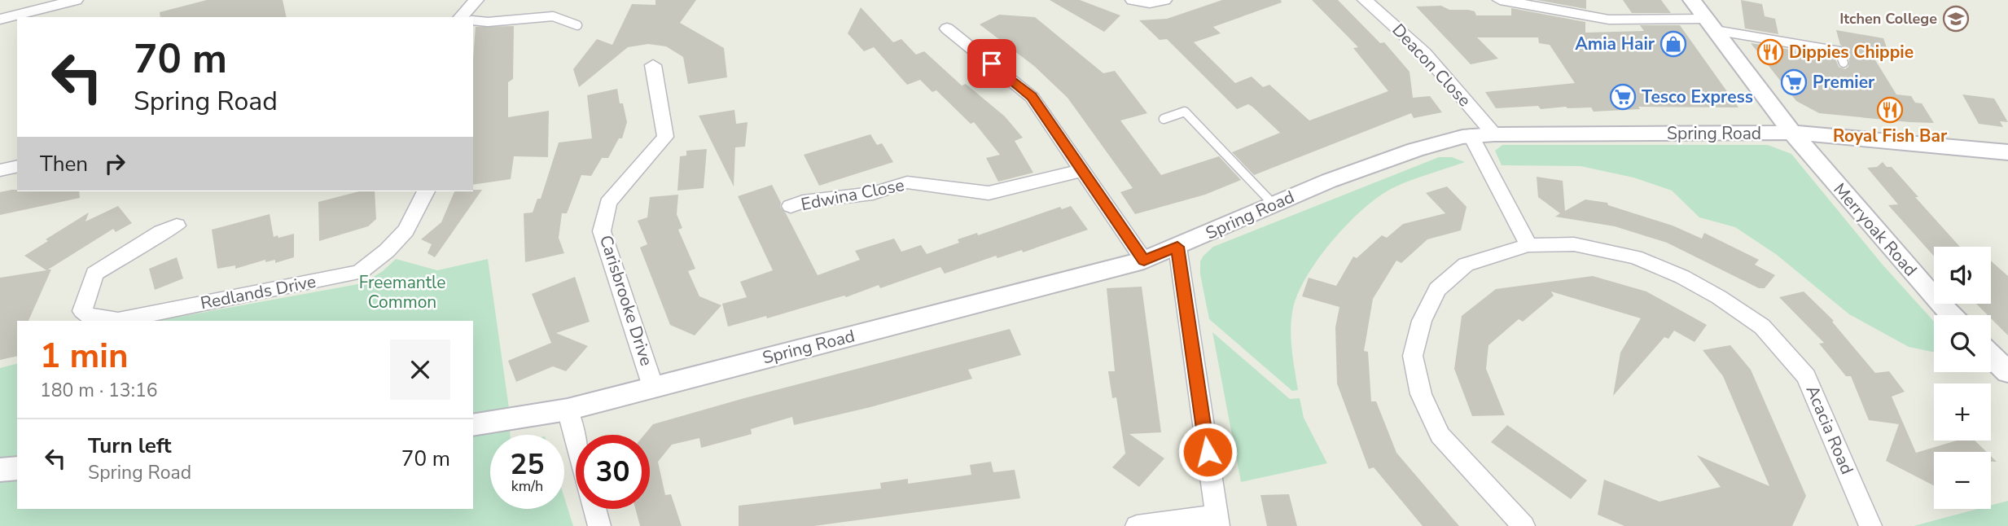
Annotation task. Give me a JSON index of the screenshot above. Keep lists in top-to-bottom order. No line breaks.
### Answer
{"streets":{"street":["Deacon Close","Spring Road","Edwina Close","Merryoak Road","Redlands Drive","Carisbrooke Drive","Acacia Road"]},"crossings":[["Deacon Close","Spring Road"],["Spring Road","Merryoak Road"],["Spring Road","Carisbrooke Drive"]],"parks":["Freemantle Common"],"places":{"school or university":["Itchen College"],"shop":["Amia Hair"],"restaurant":["Dippies Chippie","Royal Fish Bar"],"supermarket":["Premier","Tesco Express"]},"page":{"turn":["70 m","Spring Road"],"then":"Then","map_buttons":["+","−"],"heading":["1 min","180 m · 13:16"],"list":[{"name":"Turn left","note":"Spring Road","value":"70 m"}],"speed":"25 km/h","limit":"30"}}
